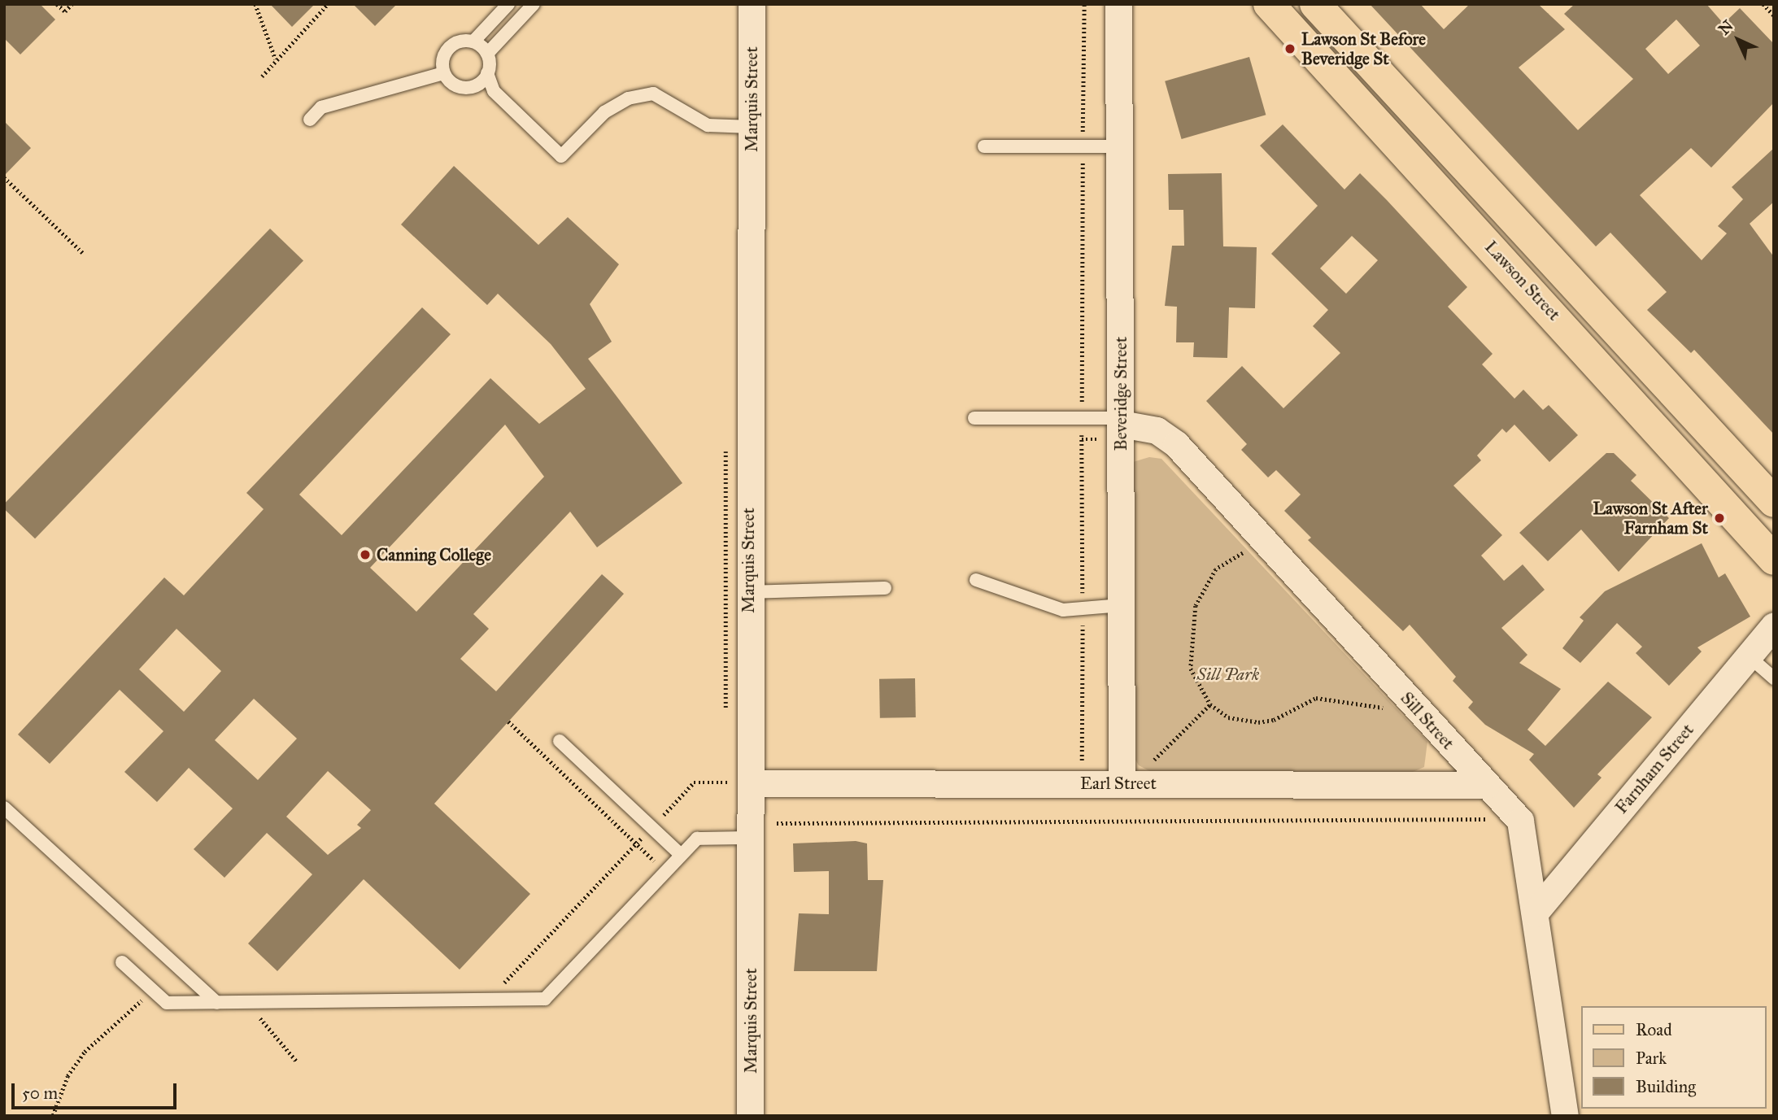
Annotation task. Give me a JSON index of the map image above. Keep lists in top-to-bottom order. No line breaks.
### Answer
{"streets":{"main road":["Lawson Street"],"street":["Marquis Street","Beveridge Street","Sill Street","Farnham Street","Earl Street"]},"crossings":[["Marquis Street","Earl Street"],["Beveridge Street","Sill Street"],["Beveridge Street","Earl Street"],["Sill Street","Farnham Street"],["Sill Street","Earl Street"]],"parks":["Sill Park"],"places":["Lawson St Before Beveridge St","Lawson St After Farnham St","Canning College"],"legend":["Road","Park","Building"],"scale_bar":"50 m","north":"top left"}
